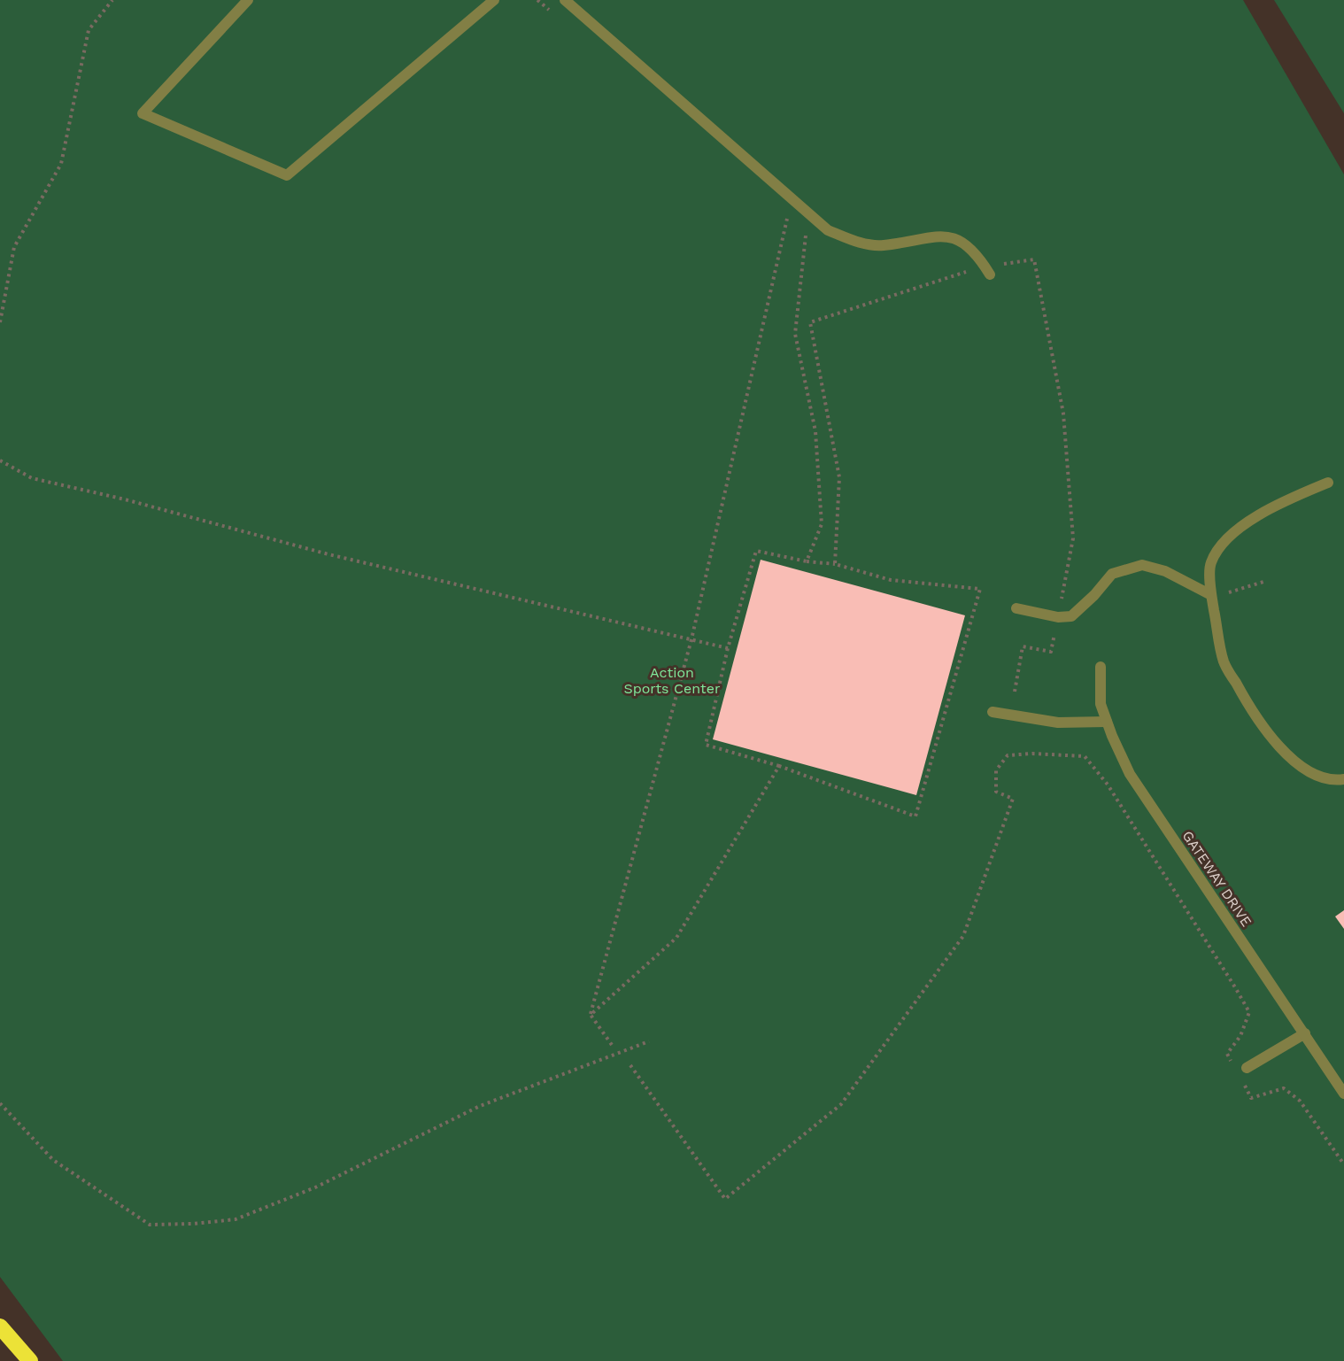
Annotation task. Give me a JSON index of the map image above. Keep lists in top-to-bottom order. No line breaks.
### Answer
{"streets":{"street":["GATEWAY DRIVE"]},"parks":["Action Sports Center"]}
